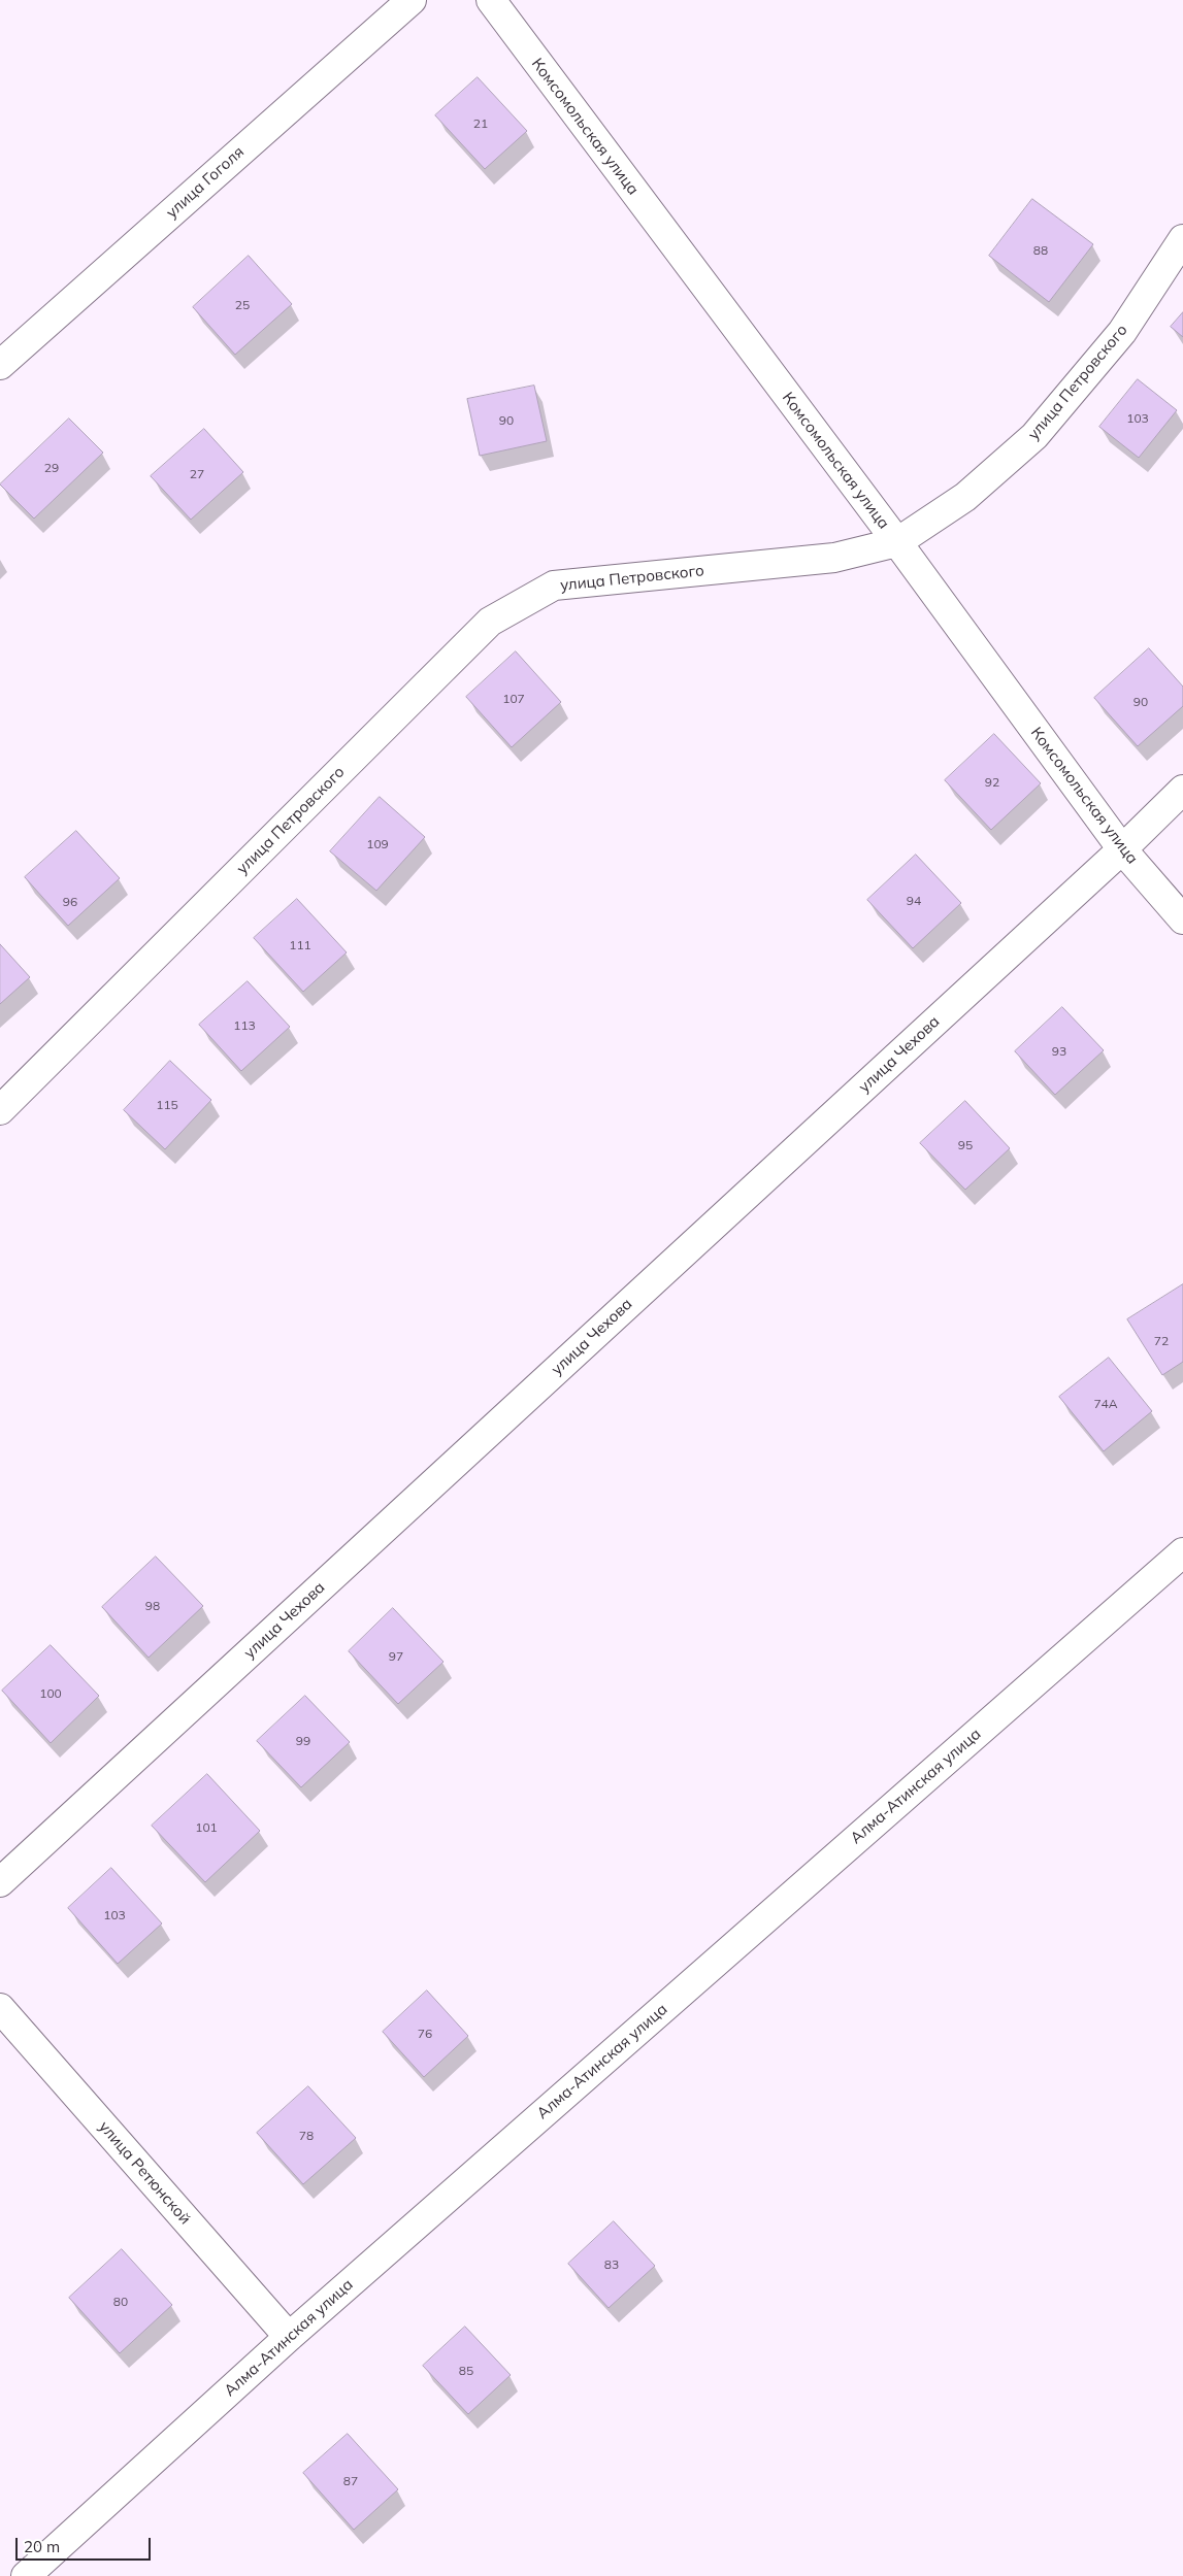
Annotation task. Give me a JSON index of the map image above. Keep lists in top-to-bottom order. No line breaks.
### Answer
{"streets":{"street":["Комсомольская улица","улица Гоголя","улица Петровского","улица Чехова","Алма-Атинская улица","улица Ретюнской"]},"crossings":[["Комсомольская улица","улица Петровского"],["Комсомольская улица","улица Чехова"],["Алма-Атинская улица","улица Ретюнской"]],"house_numbers":["21","88","25","103","90","29","27","107","90","92","109","94","96","111","113","93","115","95","72","74А","98","97","100","99","101","103","76","78","83","80","85","87"],"scale_bar":"20 m"}
